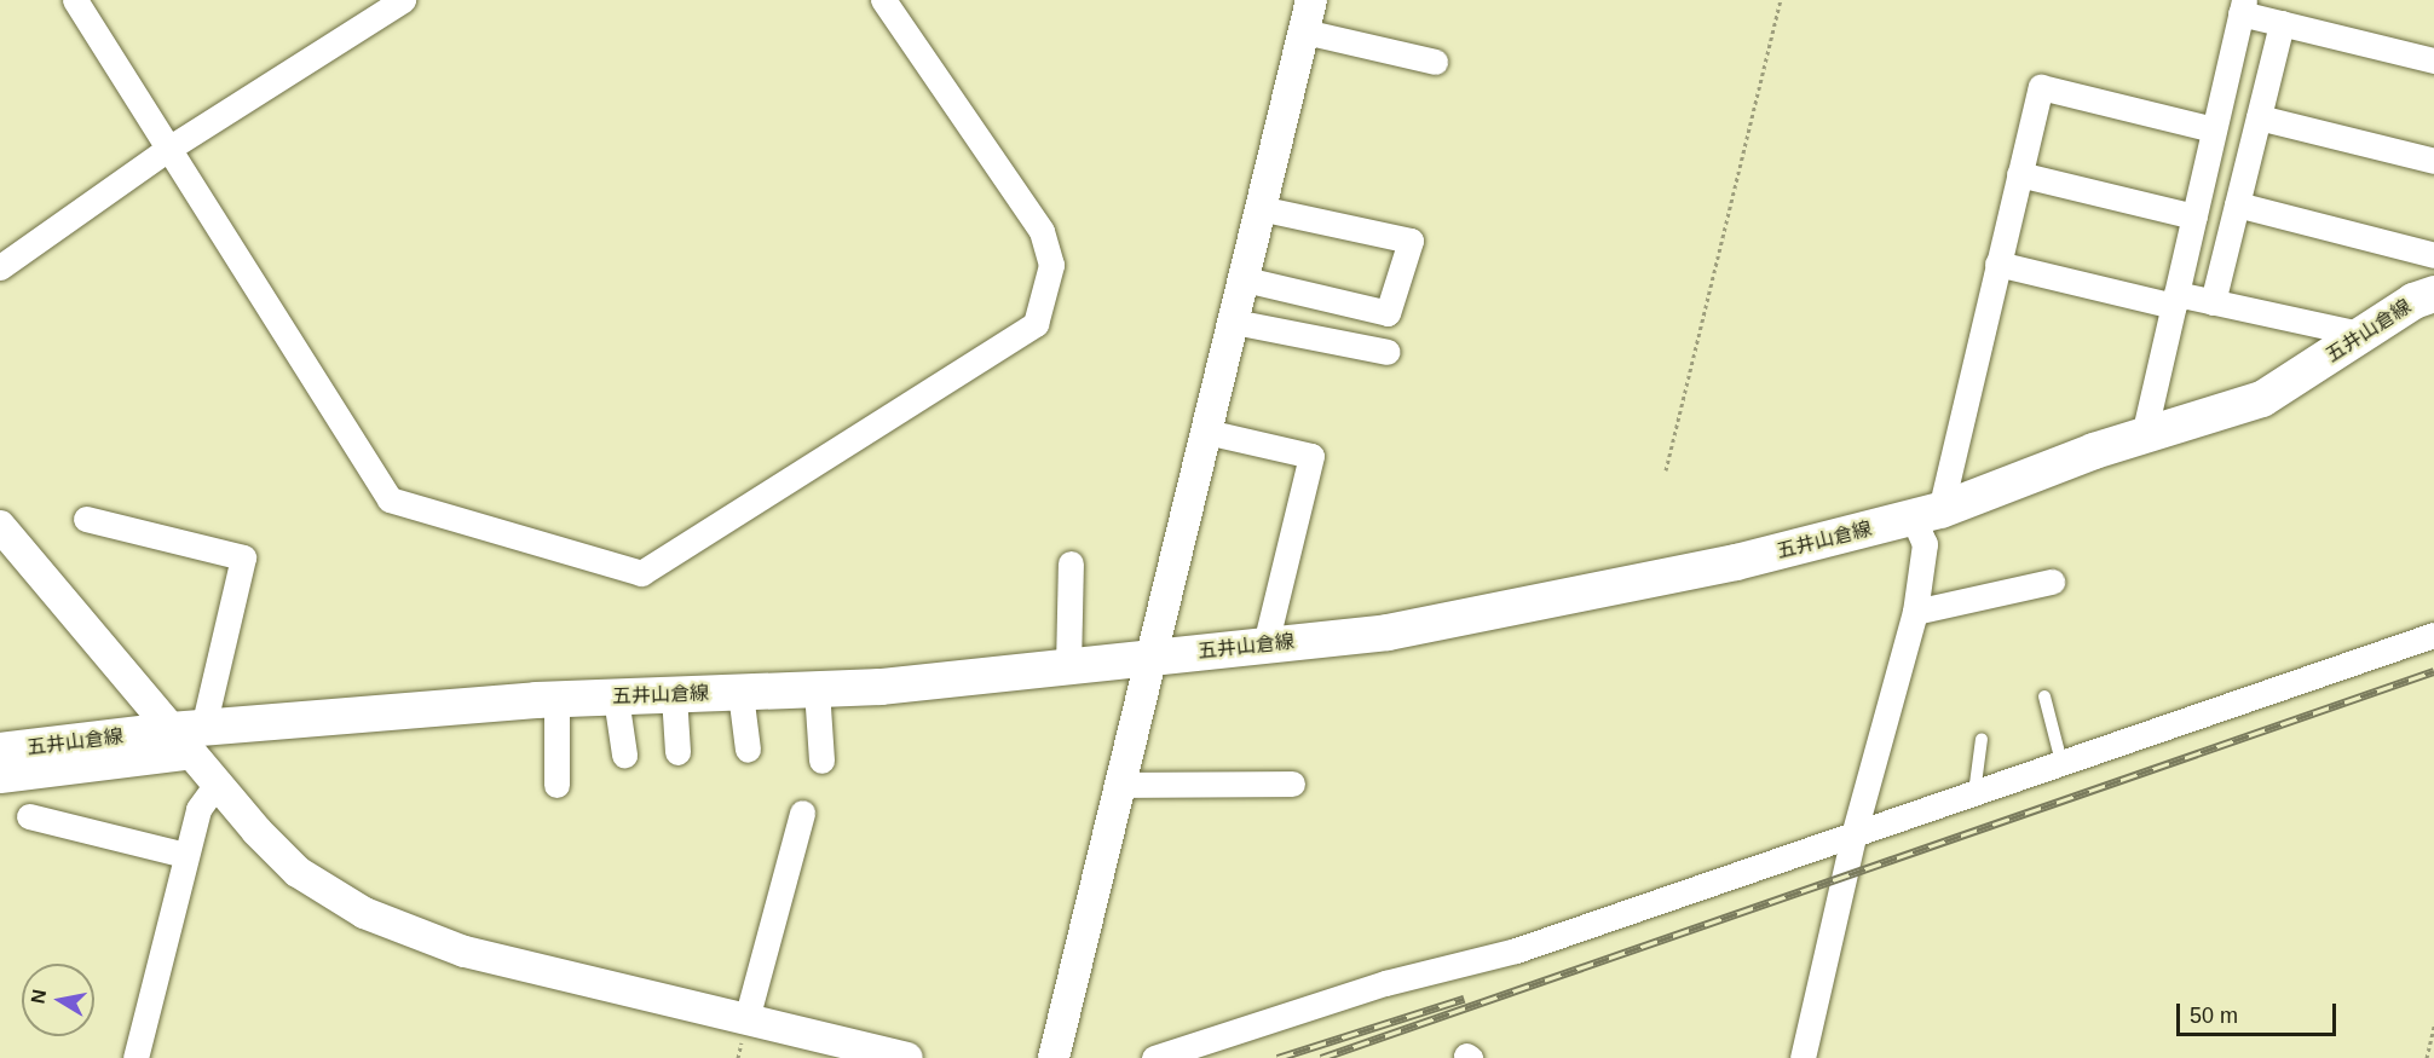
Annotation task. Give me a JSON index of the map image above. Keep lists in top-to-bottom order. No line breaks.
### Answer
{"streets":{"main road":["五井山倉線"]},"scale_bar":"50 m","north":"left"}
